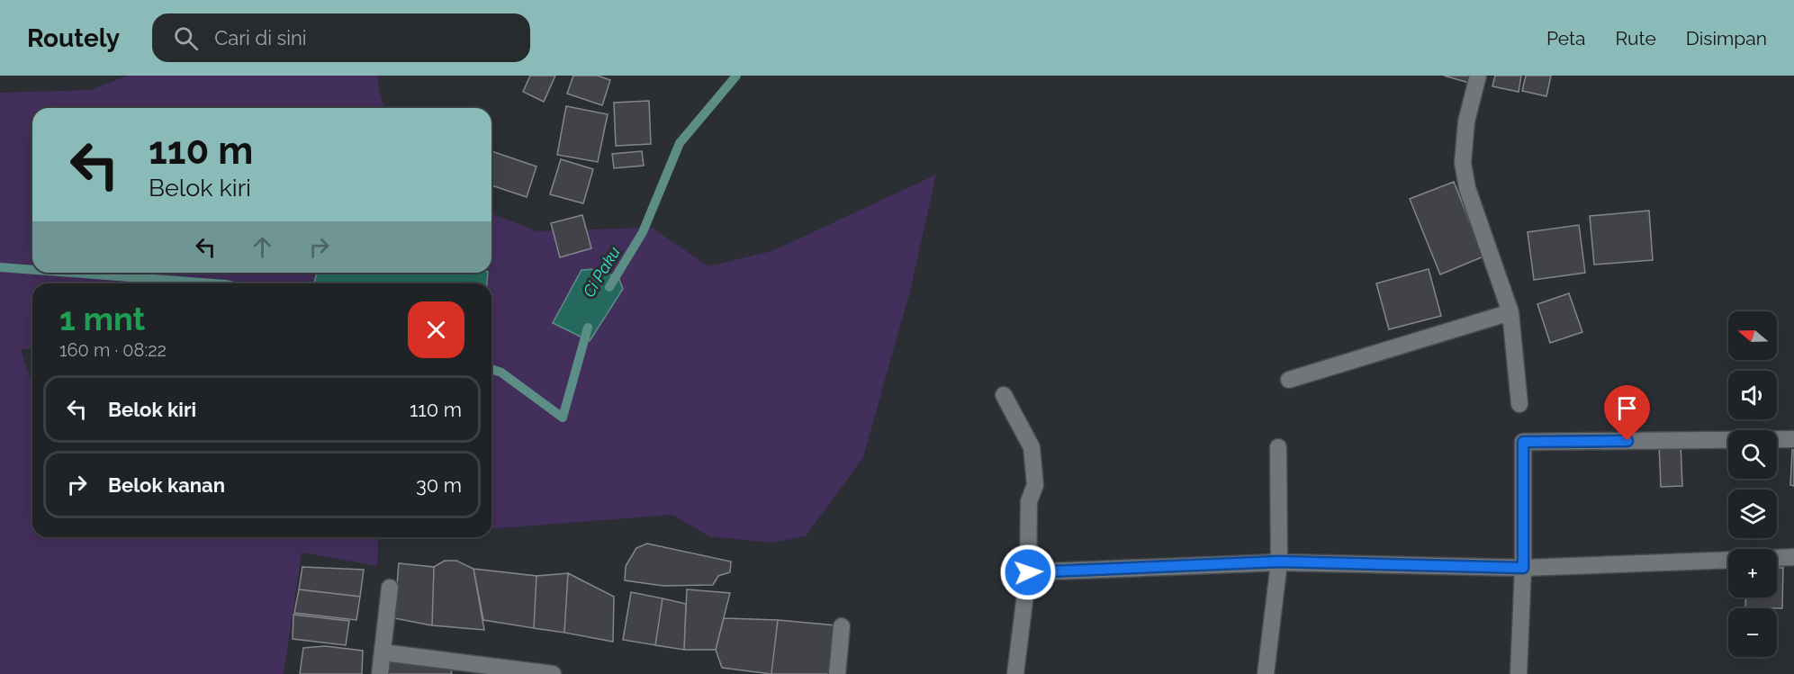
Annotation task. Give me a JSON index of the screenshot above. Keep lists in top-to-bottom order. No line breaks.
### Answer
{"water":["Ci Paku"],"north":"left","page":{"header":"Routely","search":"Cari di sini","nav":["Peta","Rute","Disimpan"],"turn":["110 m","Belok kiri"],"heading":["1 mnt","160 m · 08:22"],"map_buttons":["+","−"],"list":[{"name":"Belok kiri","value":"110 m"},{"name":"Belok kanan","value":"30 m"}]}}
